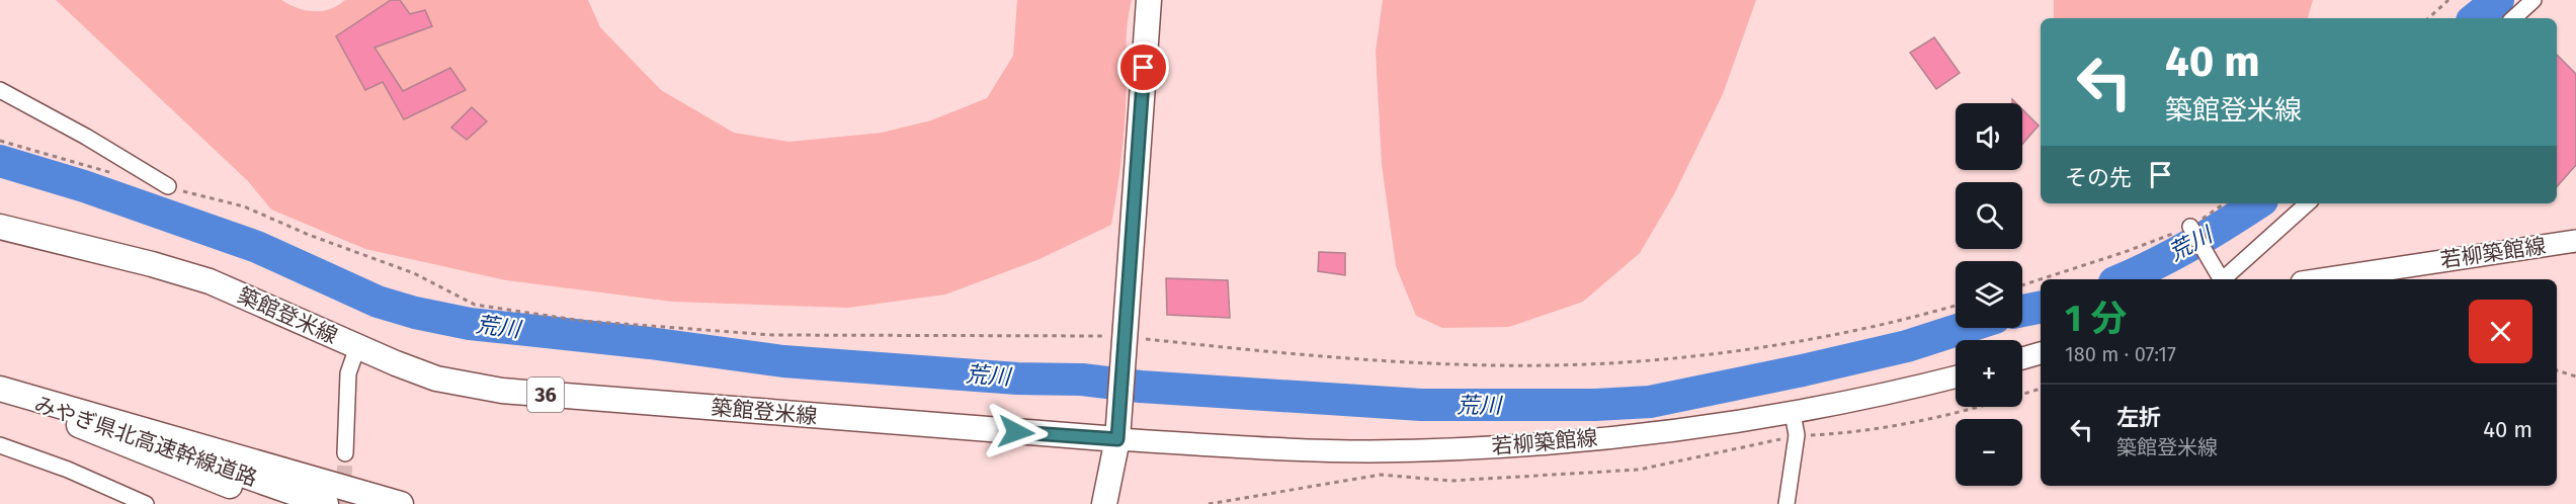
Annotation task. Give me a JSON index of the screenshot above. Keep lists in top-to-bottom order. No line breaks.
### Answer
{"streets":{"main road":["若柳築館線","築館登米線","36","みやぎ県北高速幹線道路"]},"crossings":[["若柳築館線","築館登米線"]],"water":["荒川"],"page":{"turn":["40 m","築館登米線"],"map_buttons":["+","−"],"then":"その先","heading":["1 分","180 m · 07:17"],"list":[{"name":"左折","note":"築館登米線","value":"40 m"}]}}
